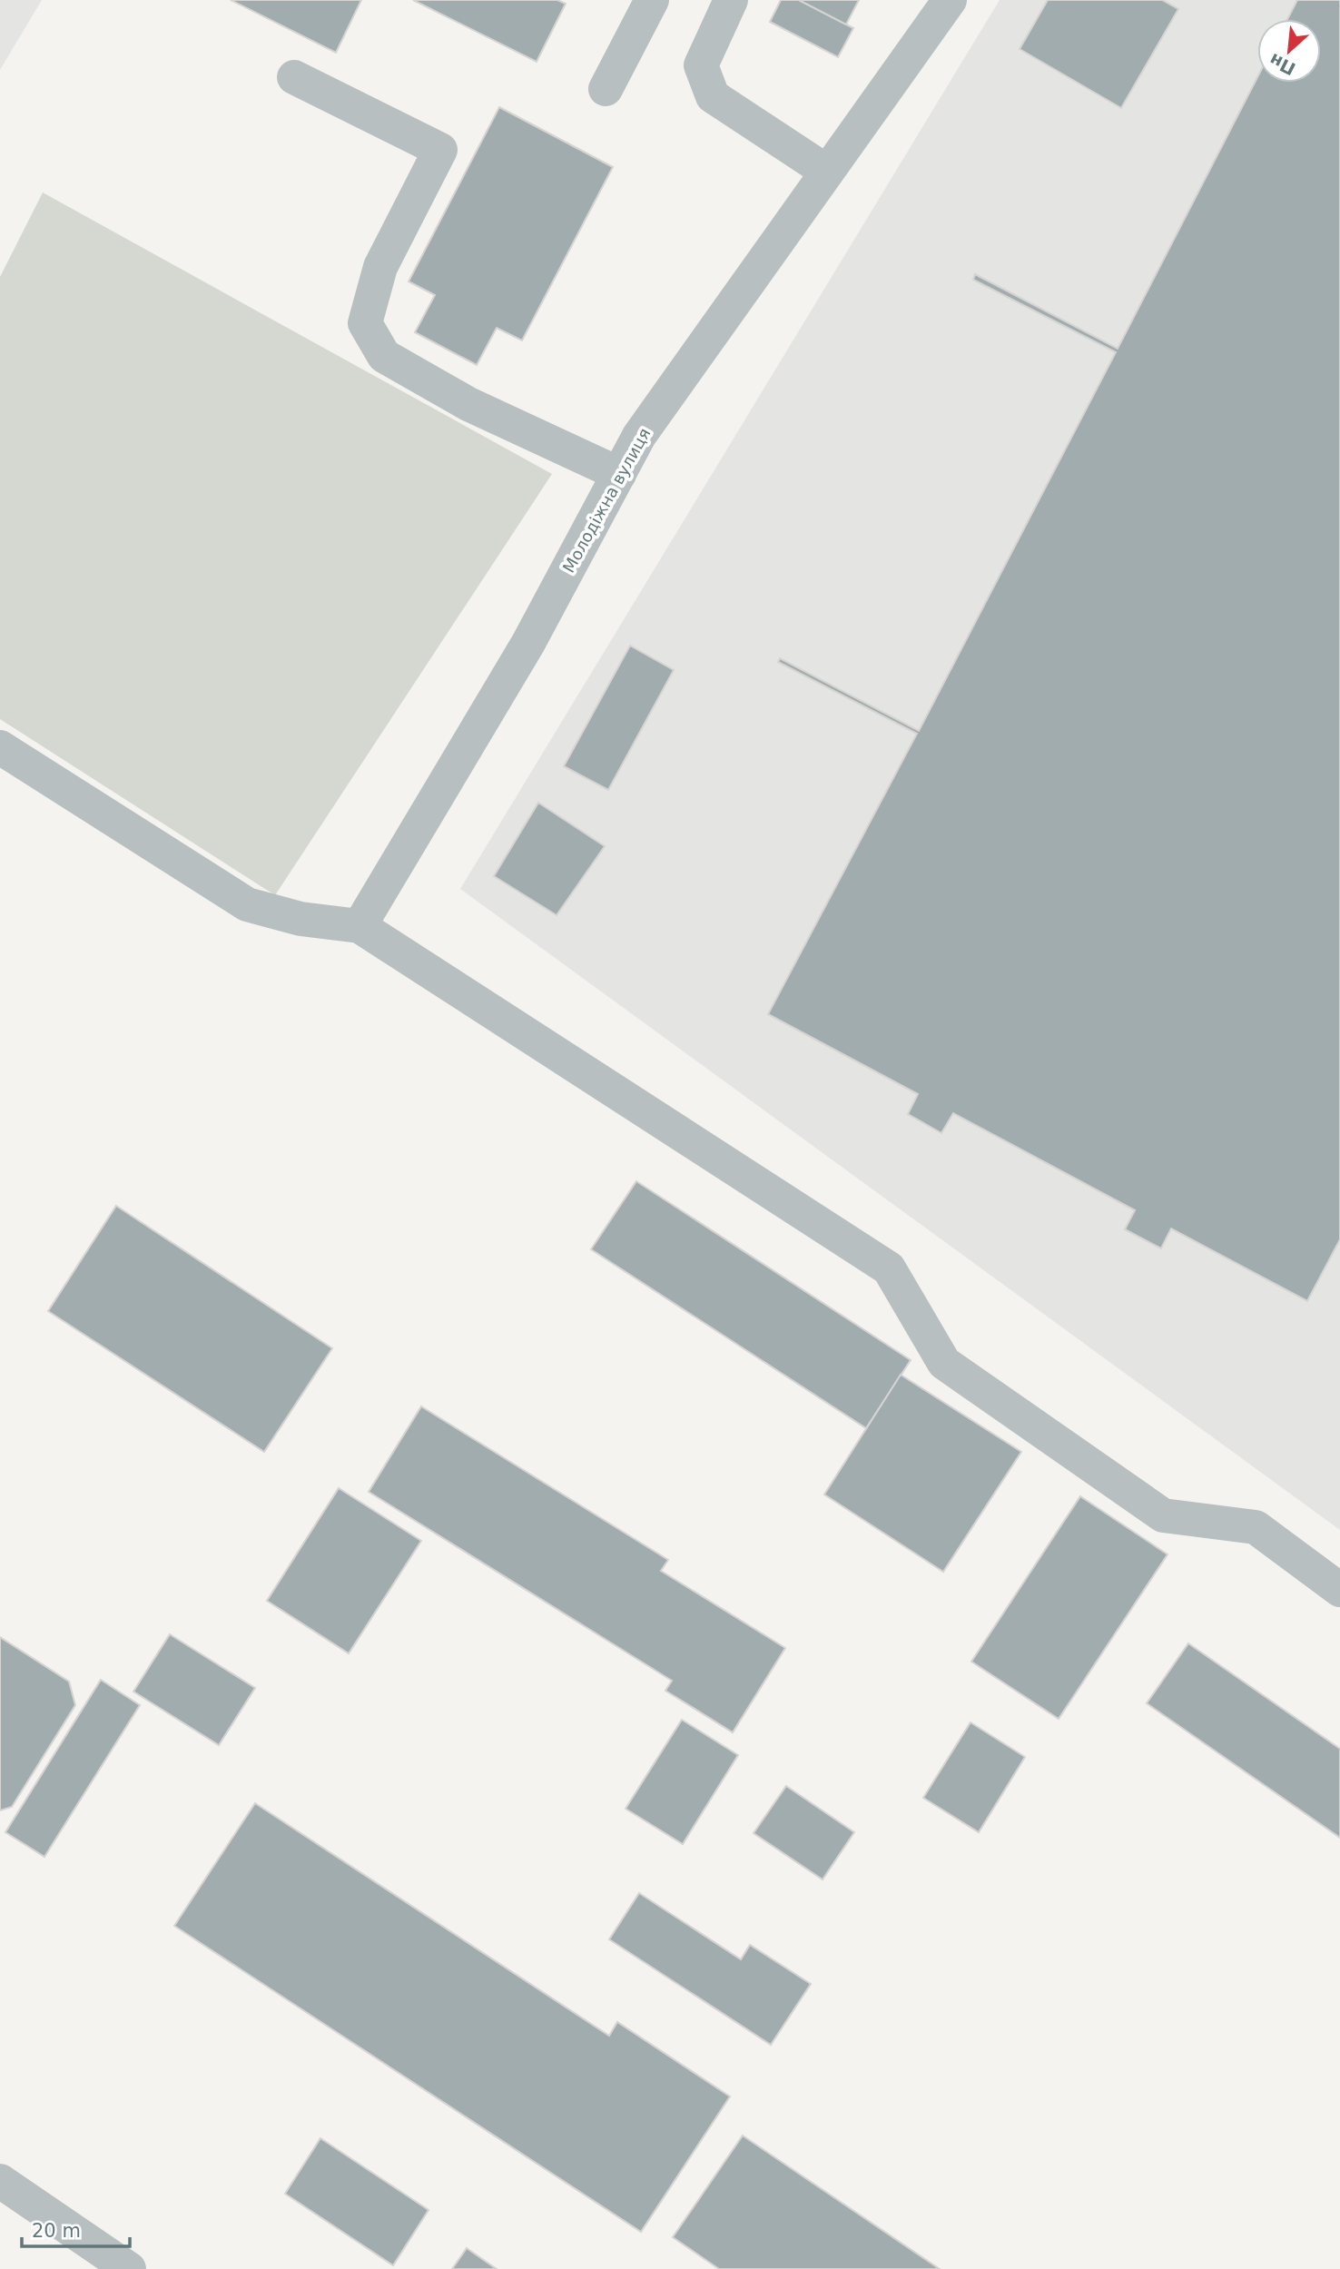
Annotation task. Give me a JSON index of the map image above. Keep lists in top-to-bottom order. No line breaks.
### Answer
{"streets":{"street":["Молодіжна вулиця"]},"scale_bar":"20 m","north":"bottom left"}
